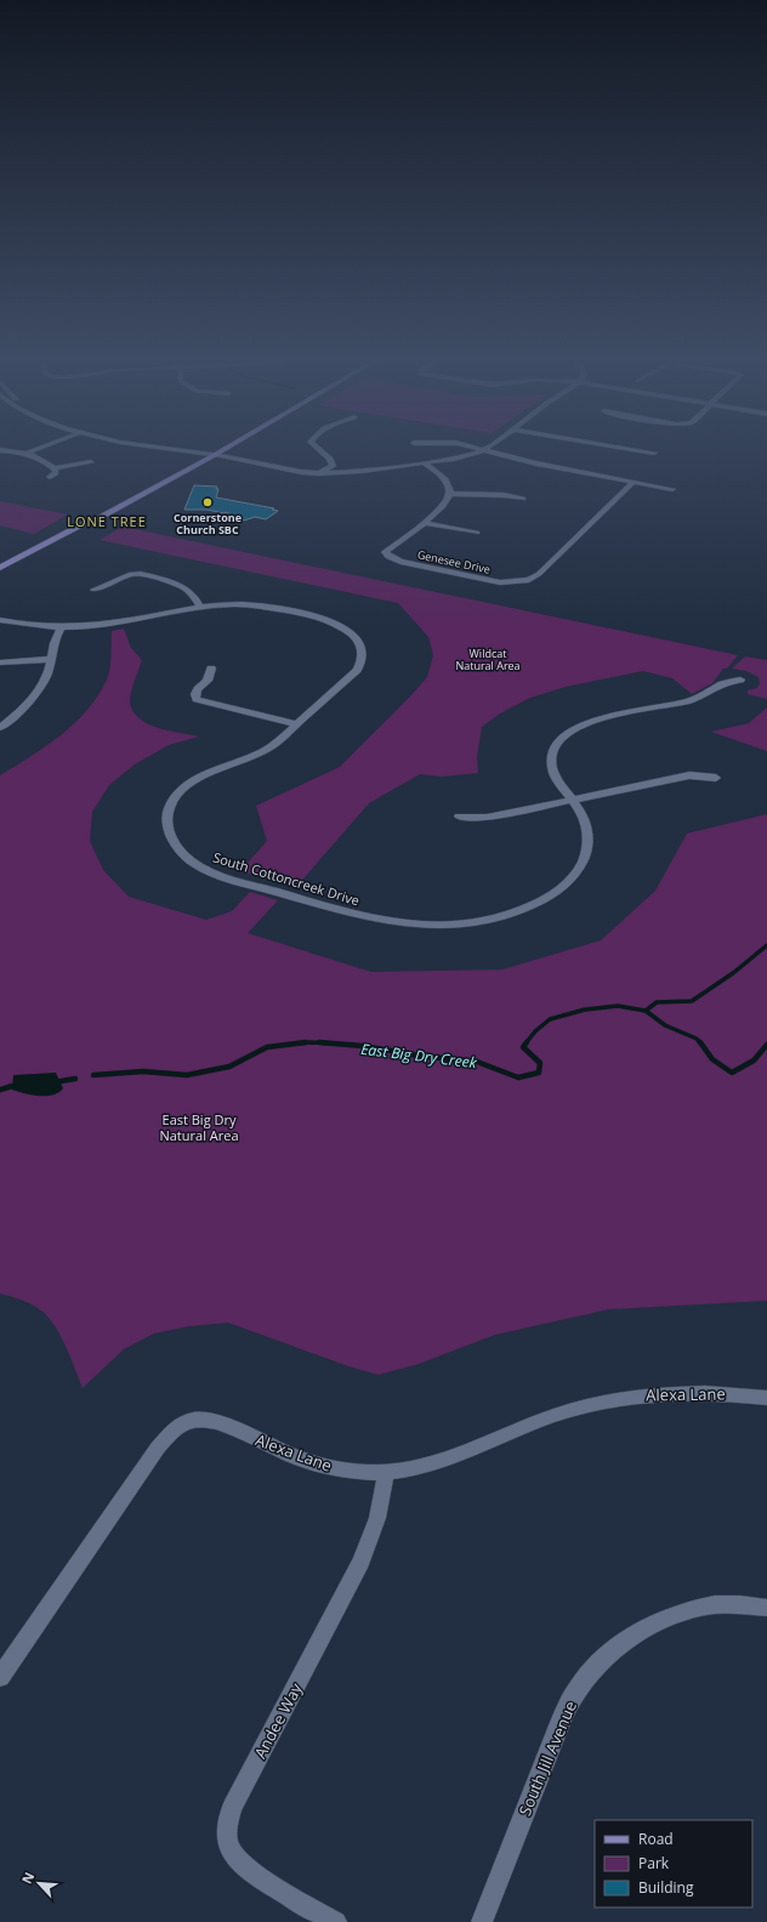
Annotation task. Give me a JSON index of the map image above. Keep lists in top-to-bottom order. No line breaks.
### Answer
{"streets":{"street":["Genesee Drive","South Cottoncreek Drive","Alexa Lane","Andee Way","South Jill Avenue"]},"crossings":[["Alexa Lane","Andee Way"]],"districts":["LONE TREE"],"water":["East Big Dry Creek"],"parks":["Wildcat Natural Area","East Big Dry Natural Area"],"places":["Cornerstone Church SBC"],"legend":["Road","Park","Building"],"north":"top left"}
